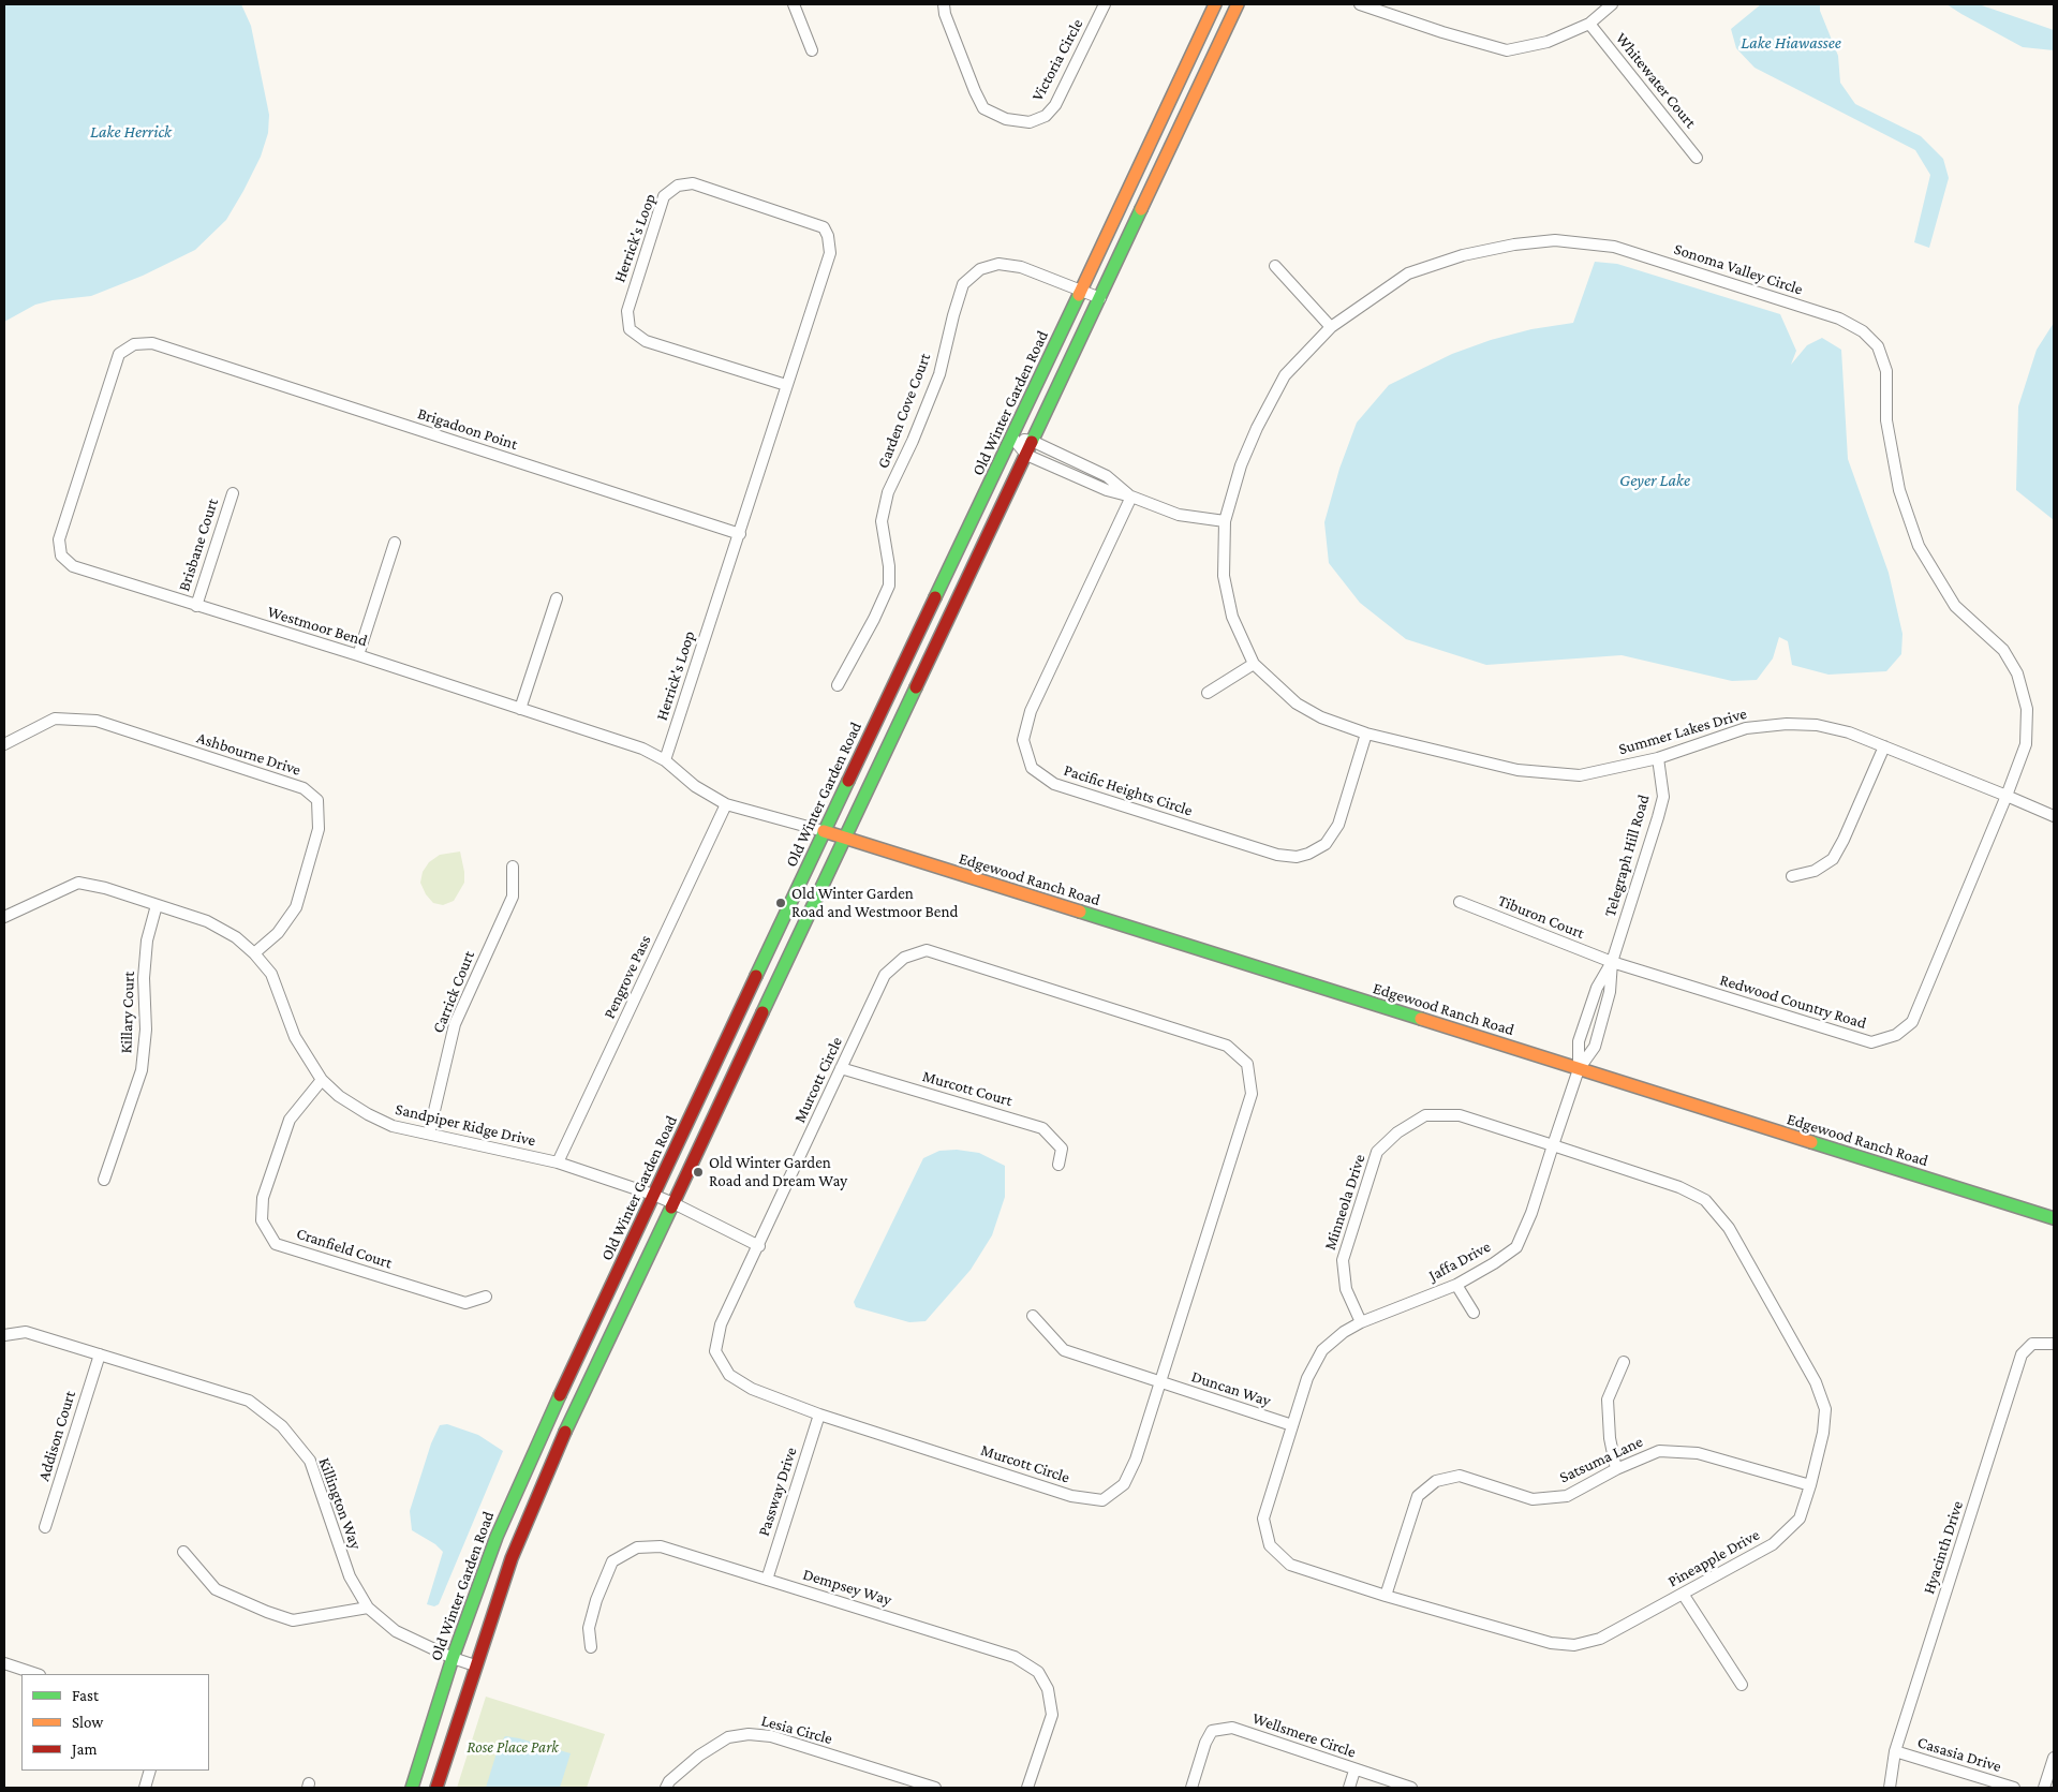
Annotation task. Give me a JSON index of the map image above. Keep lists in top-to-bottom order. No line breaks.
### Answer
{"streets":{"main road":["Old Winter Garden Road","Edgewood Ranch Road"],"street":["Victoria Circle","Whitewater Court","Herrick's Loop","Sonoma Valley Circle","Garden Cove Court","Brigadoon Point","Brisbane Court","Westmoor Bend","Summer Lakes Drive","Ashbourne Drive","Pacific Heights Circle","Telegraph Hill Road","Tiburon Court","Pengrove Pass","Carrick Court","Redwood Country Road","Killary Court","Murcott Circle","Murcott Court","Sandpiper Ridge Drive","Minneola Drive","Cranfield Court","Jaffa Drive","Duncan Way","Addison Court","Satsuma Lane","Passway Drive","Killington Way","Hyacinth Drive","Pineapple Drive","Dempsey Way","Lesia Circle","Wellsmere Circle","Casasia Drive"]},"crossings":[["Herrick's Loop","Brigadoon Point"],["Herrick's Loop","Westmoor Bend"],["Sonoma Valley Circle","Summer Lakes Drive"],["Sonoma Valley Circle","Redwood Country Road"],["Old Winter Garden Road","Garden Cove Court"],["Old Winter Garden Road","Westmoor Bend"],["Old Winter Garden Road","Edgewood Ranch Road"],["Old Winter Garden Road","Sandpiper Ridge Drive"],["Old Winter Garden Road","Killington Way"],["Brigadoon Point","Westmoor Bend"],["Brisbane Court","Westmoor Bend"],["Westmoor Bend","Edgewood Ranch Road"],["Westmoor Bend","Pengrove Pass"],["Summer Lakes Drive","Pacific Heights Circle"],["Summer Lakes Drive","Telegraph Hill Road"],["Summer Lakes Drive","Redwood Country Road"],["Ashbourne Drive","Sandpiper Ridge Drive"],["Telegraph Hill Road","Edgewood Ranch Road"],["Telegraph Hill Road","Tiburon Court"],["Telegraph Hill Road","Redwood Country Road"],["Telegraph Hill Road","Jaffa Drive"],["Edgewood Ranch Road","Jaffa Drive"],["Tiburon Court","Redwood Country Road"],["Pengrove Pass","Sandpiper Ridge Drive"],["Carrick Court","Sandpiper Ridge Drive"],["Killary Court","Sandpiper Ridge Drive"],["Murcott Circle","Murcott Court"],["Murcott Circle","Sandpiper Ridge Drive"],["Murcott Circle","Duncan Way"],["Murcott Circle","Passway Drive"],["Sandpiper Ridge Drive","Cranfield Court"],["Minneola Drive","Jaffa Drive"],["Minneola Drive","Pineapple Drive"],["Jaffa Drive","Duncan Way"],["Jaffa Drive","Pineapple Drive"],["Duncan Way","Pineapple Drive"],["Addison Court","Killington Way"],["Satsuma Lane","Pineapple Drive"],["Passway Drive","Dempsey Way"],["Hyacinth Drive","Casasia Drive"]],"water":["Lake Hiawassee","Lake Herrick","Geyer Lake"],"parks":["Rose Place Park"],"places":["Old Winter Garden Road and Westmoor Bend","Old Winter Garden Road and Dream Way"],"legend":["Fast","Slow","Jam"]}
